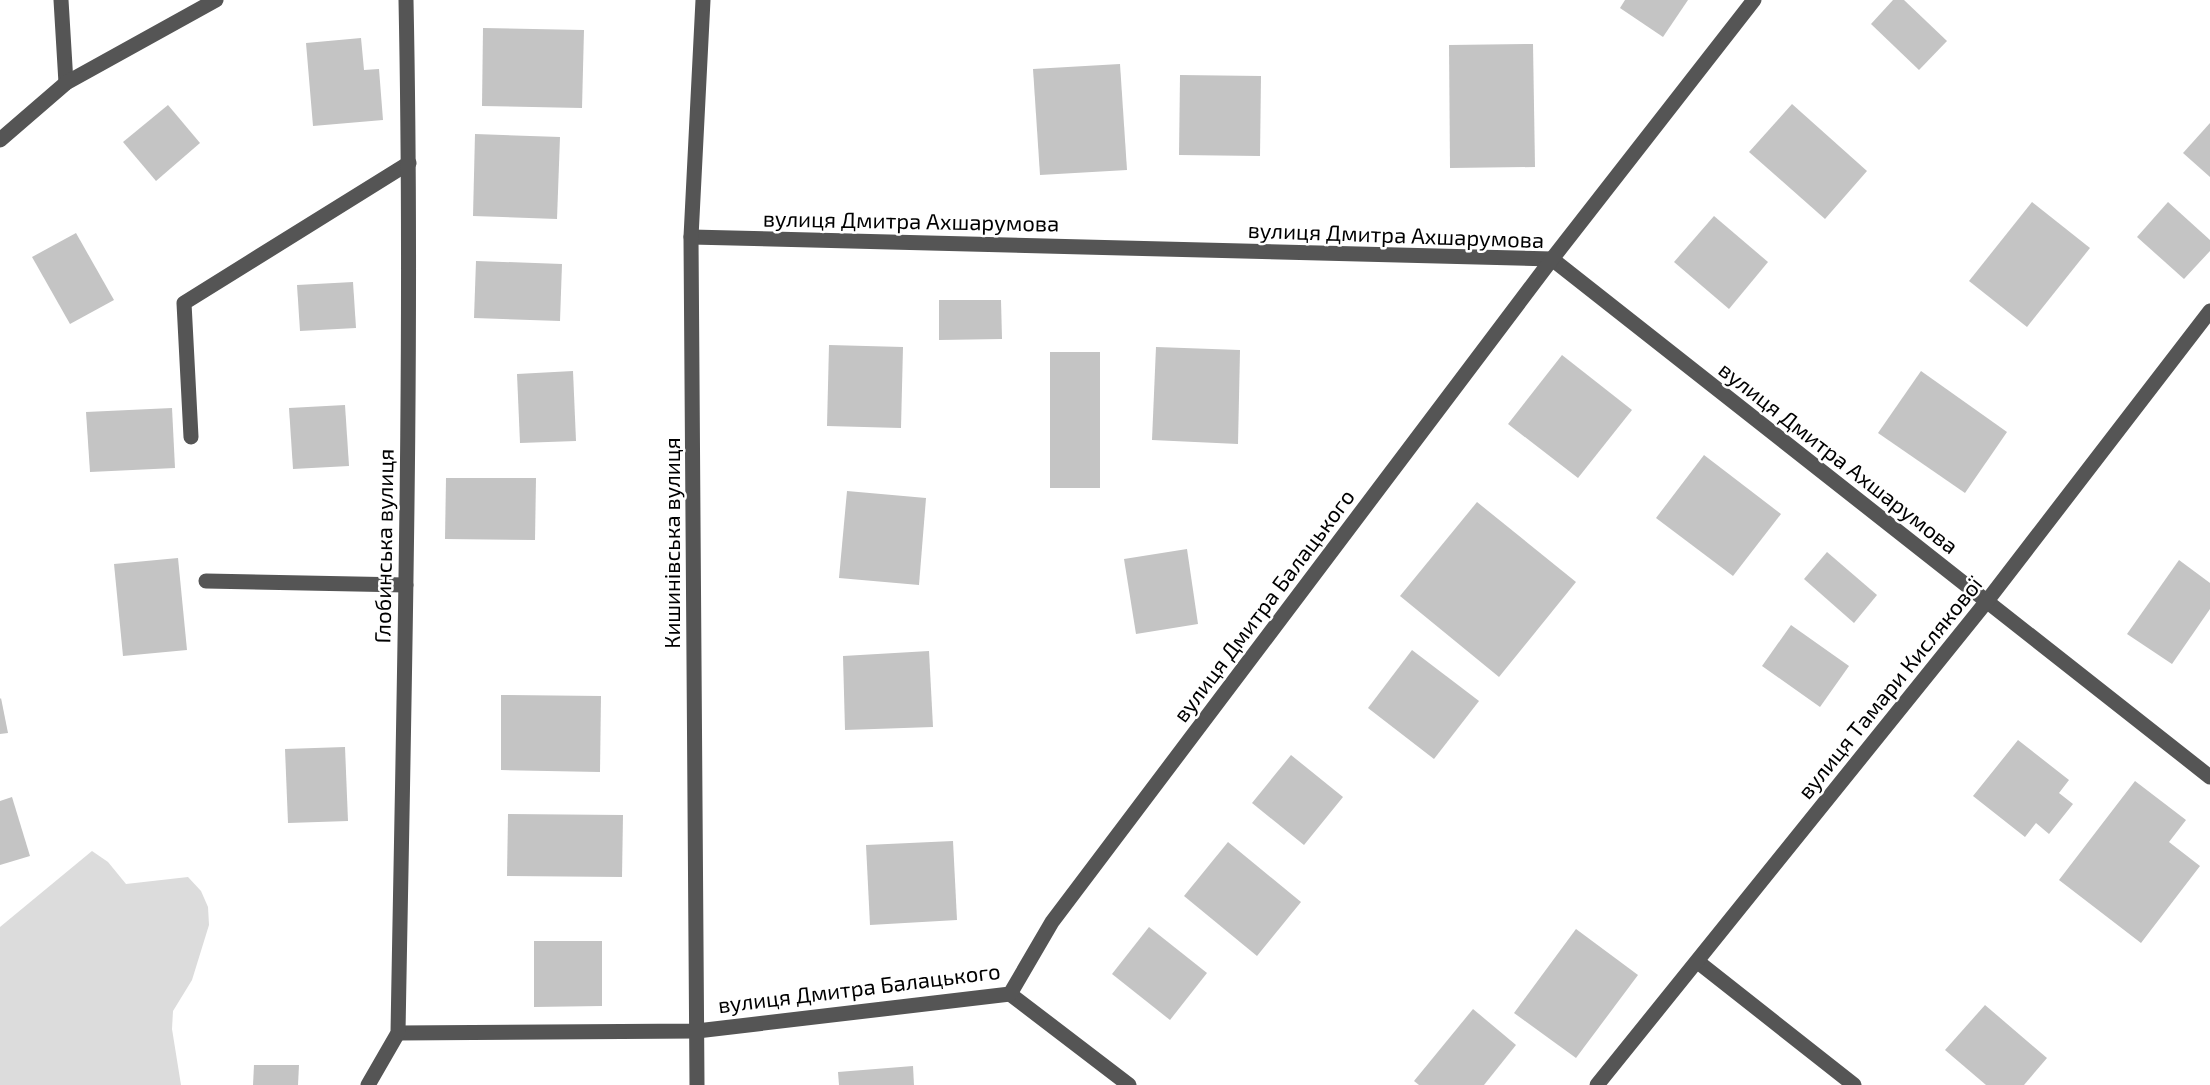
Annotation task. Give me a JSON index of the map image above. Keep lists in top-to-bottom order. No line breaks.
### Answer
{"streets":{"street":["вулиця Дмитра Ахшарумова","Кишинівська вулиця","Глобинська вулиця","вулиця Дмитра Балацького","вулиця Тамари Кислякової"]},"crossings":[["вулиця Дмитра Ахшарумова","Кишинівська вулиця"],["вулиця Дмитра Ахшарумова","вулиця Дмитра Балацького"],["вулиця Дмитра Ахшарумова","вулиця Тамари Кислякової"],["Кишинівська вулиця","вулиця Дмитра Балацького"],["Глобинська вулиця","вулиця Дмитра Балацького"]]}
